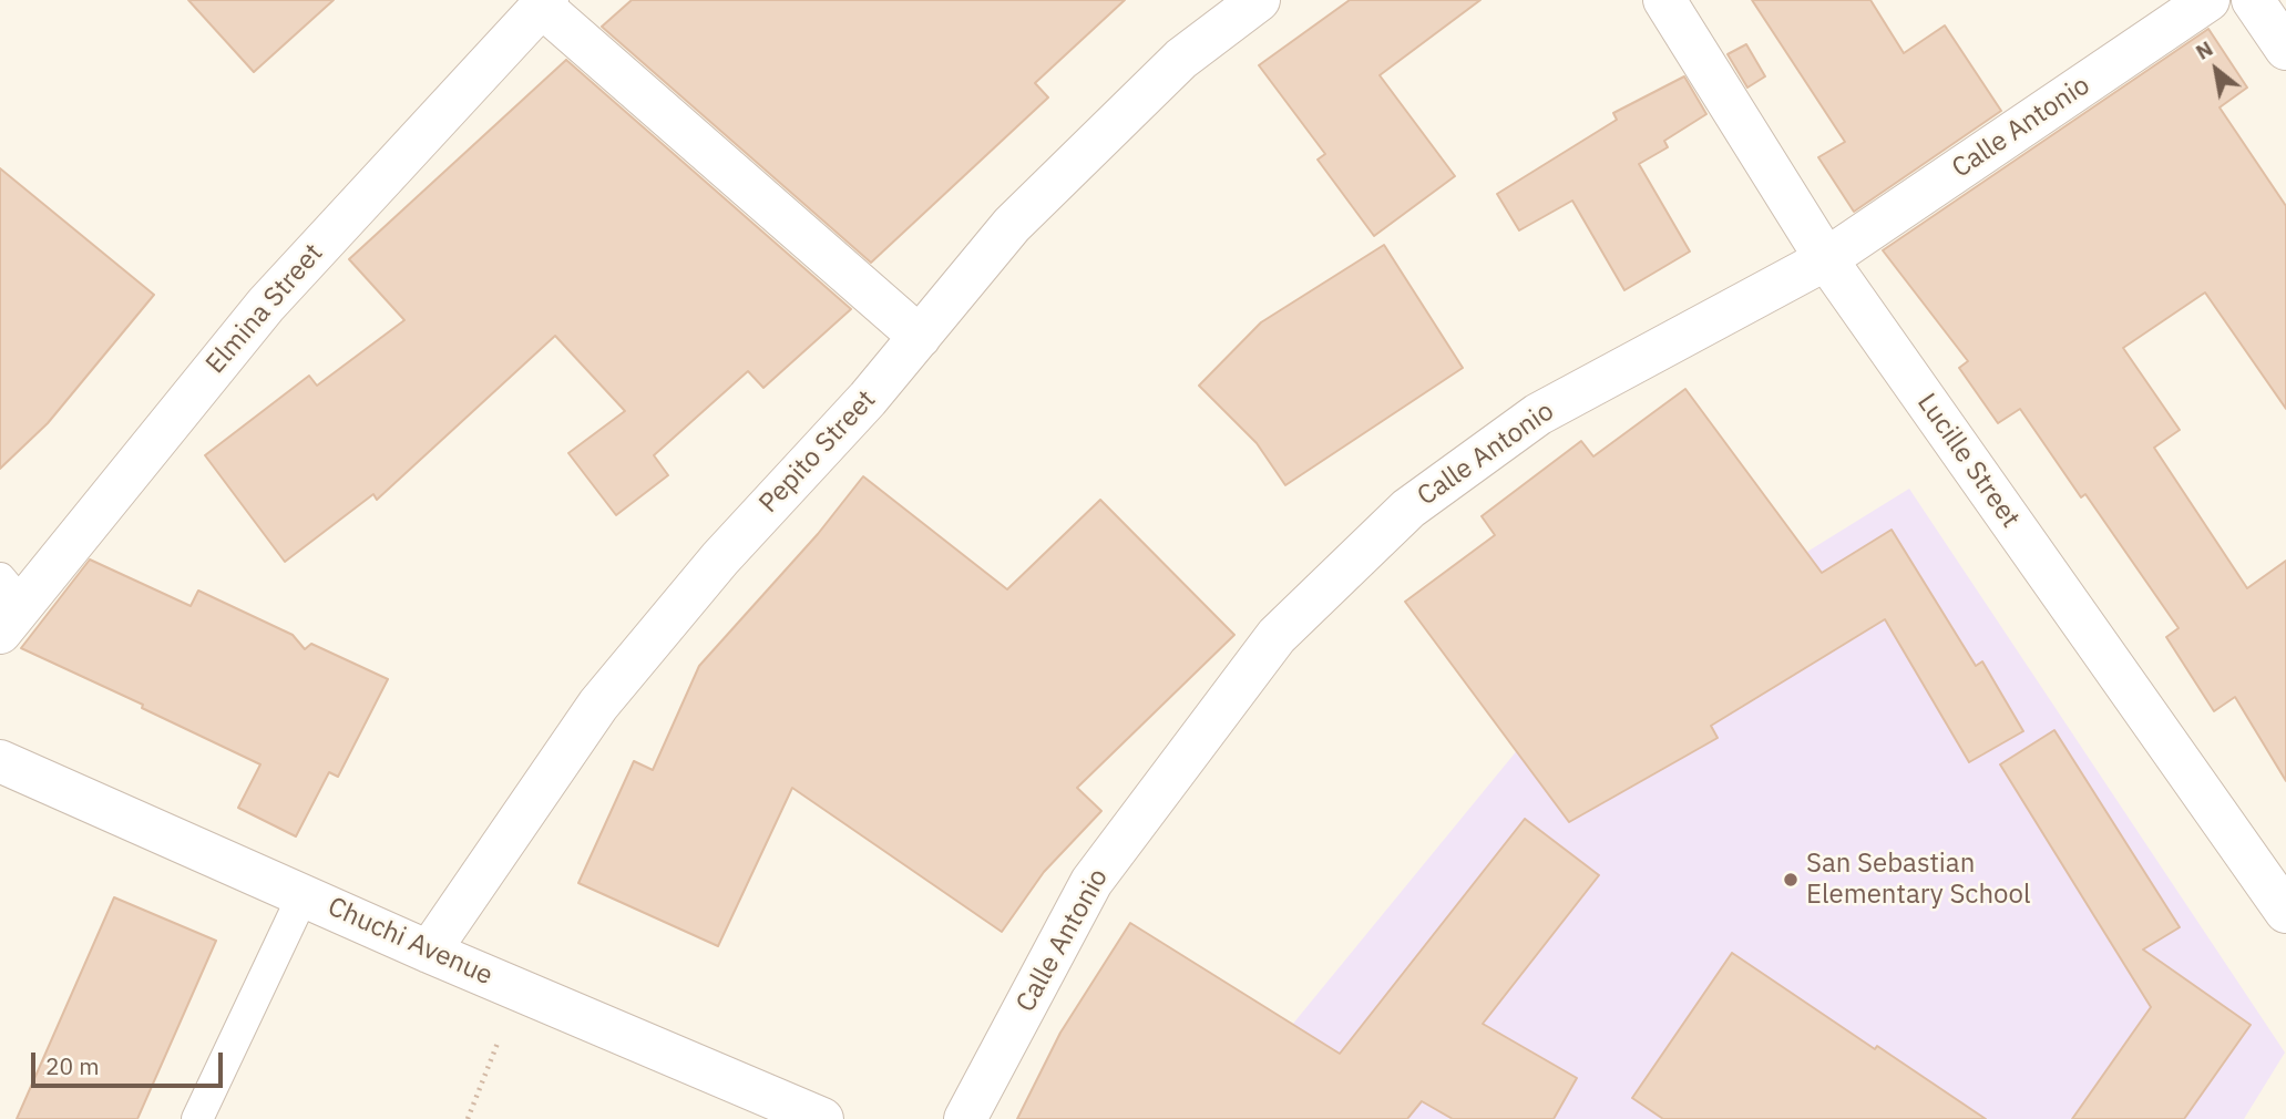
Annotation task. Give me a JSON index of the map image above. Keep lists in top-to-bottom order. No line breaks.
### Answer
{"streets":{"street":["Calle Antonio","Elmina Street","Pepito Street","Lucille Street","Chuchi Avenue"]},"crossings":[["Calle Antonio","Lucille Street"],["Pepito Street","Chuchi Avenue"]],"places":["San Sebastian Elementary School"],"scale_bar":"20 m","north":"top left"}
